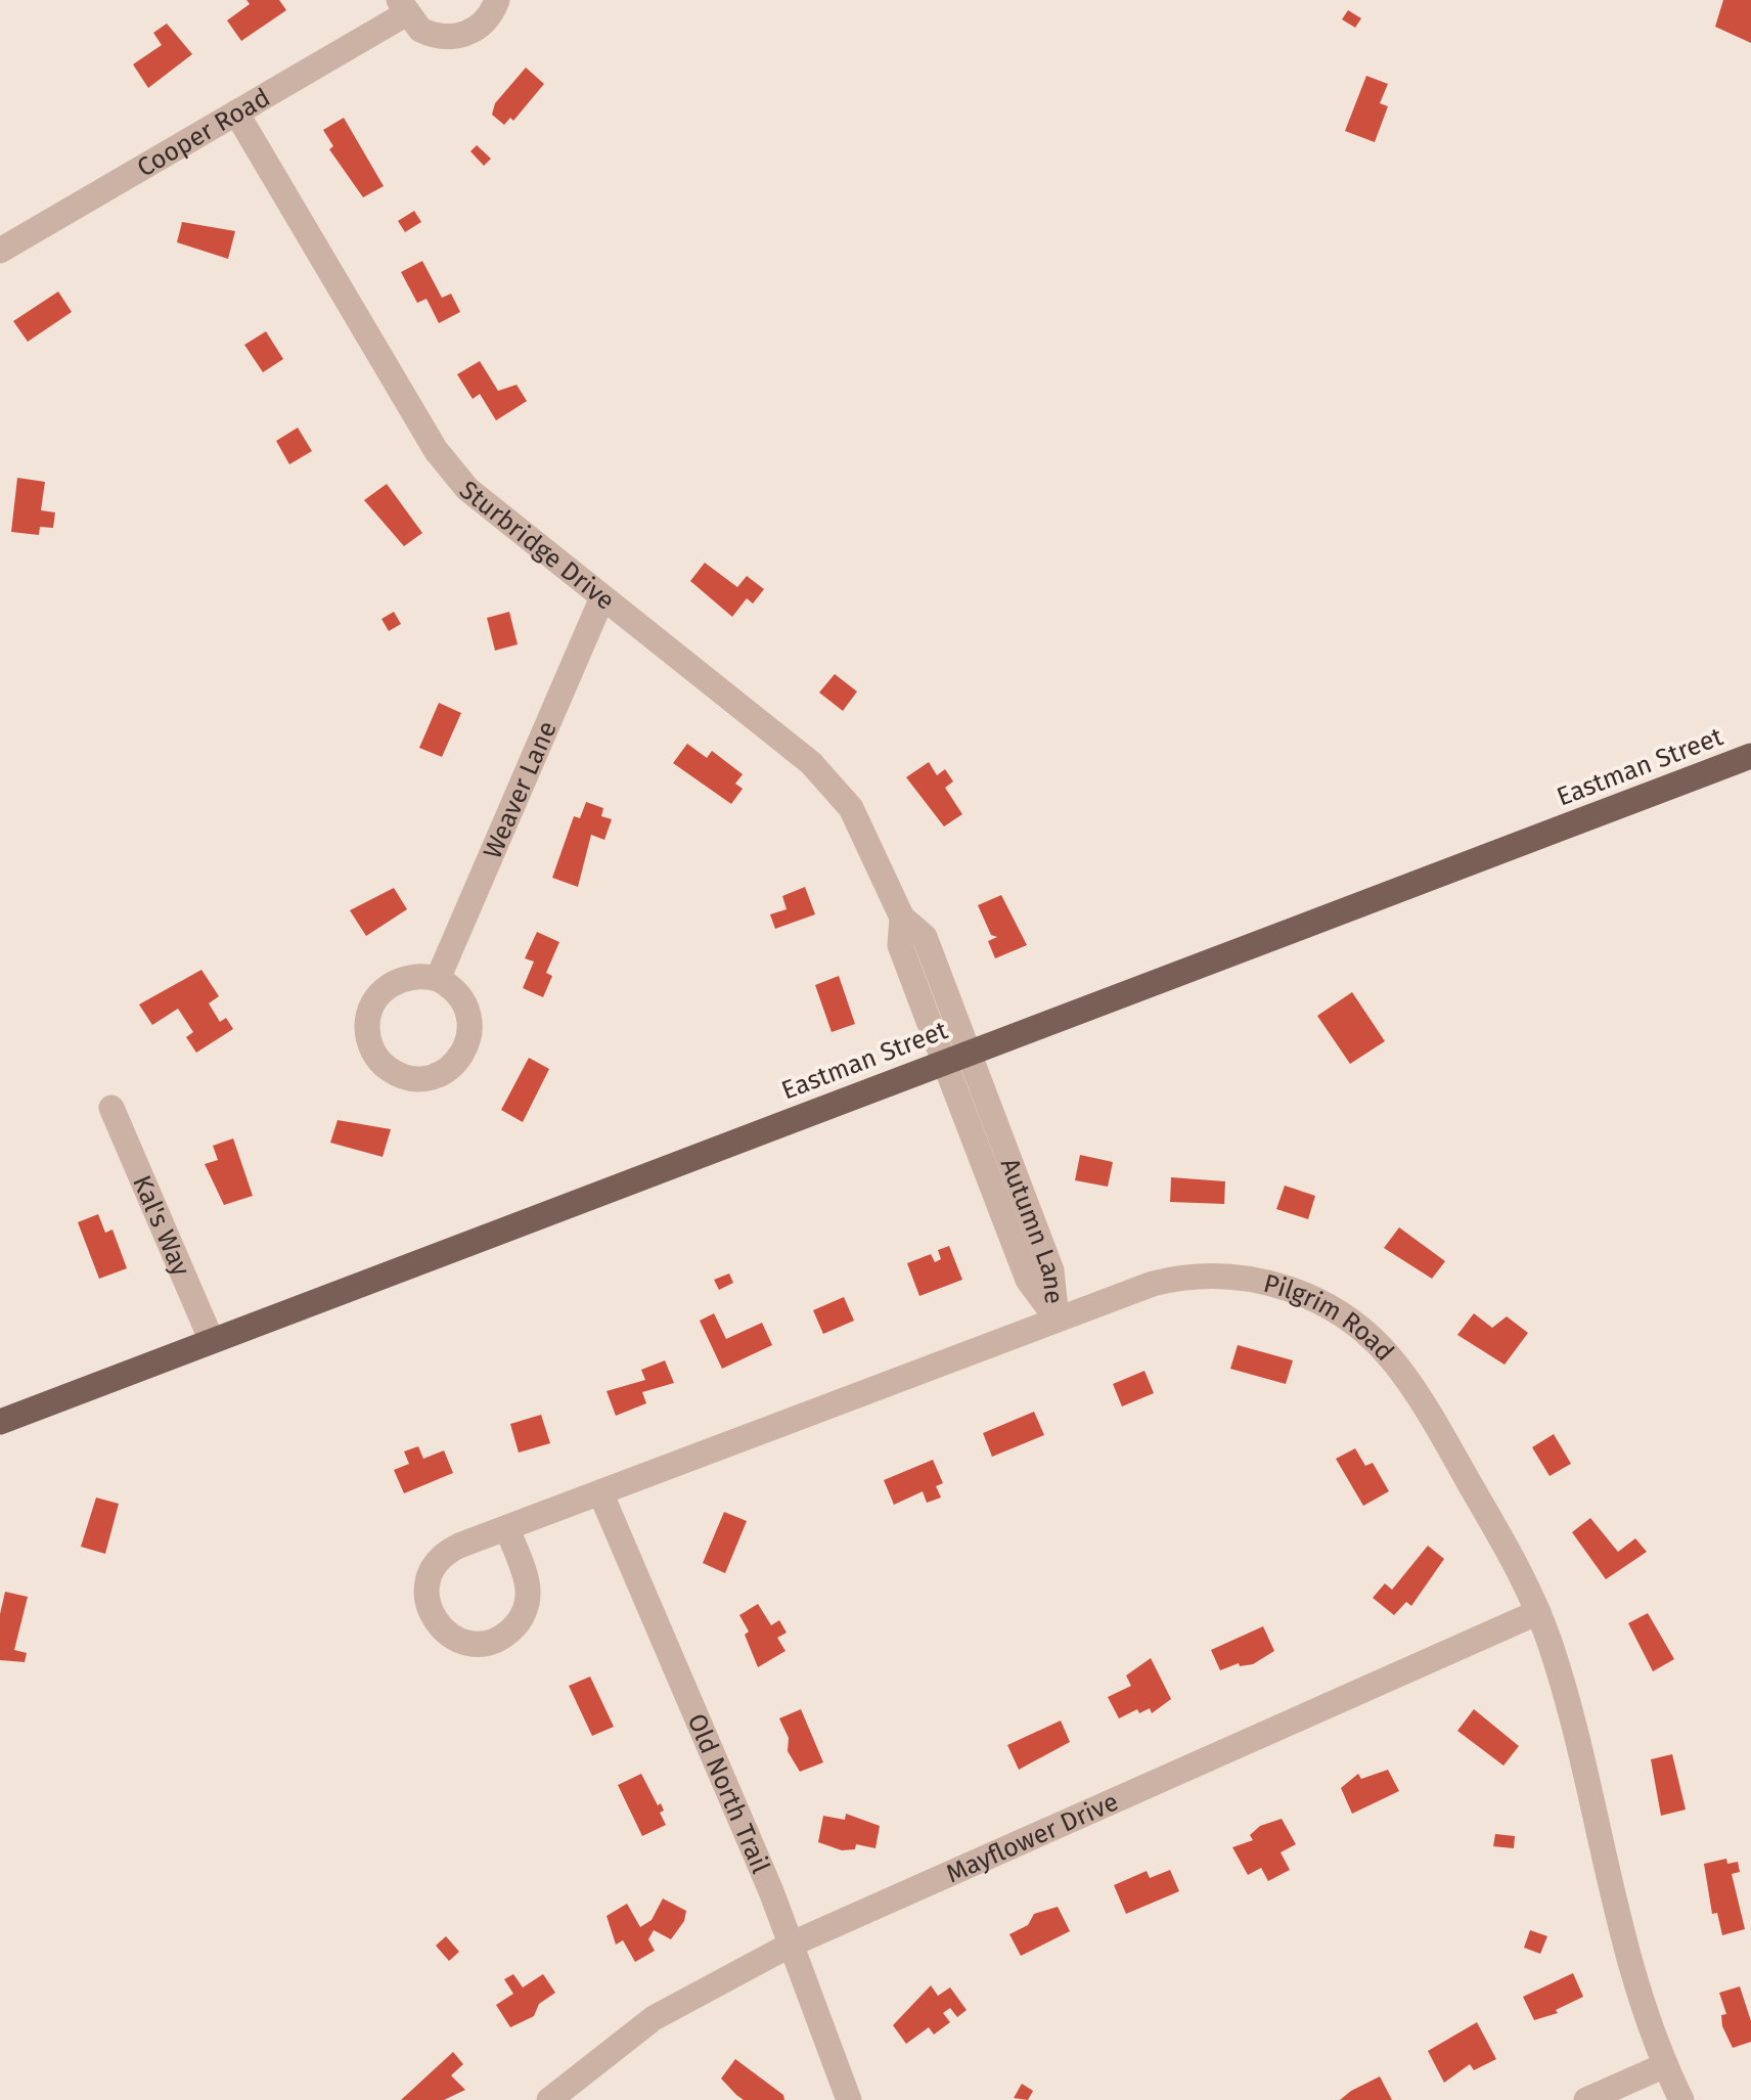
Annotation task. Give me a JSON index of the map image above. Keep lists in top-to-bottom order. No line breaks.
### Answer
{"streets":{"main road":["Eastman Street"],"street":["Cooper Road","Sturbridge Drive","Weaver Lane","Kal's Way","Autumn Lane","Pilgrim Road","Old North Trail","Mayflower Drive"]},"crossings":[["Cooper Road","Sturbridge Drive"],["Sturbridge Drive","Eastman Street"],["Sturbridge Drive","Weaver Lane"],["Sturbridge Drive","Autumn Lane"],["Eastman Street","Kal's Way"],["Eastman Street","Autumn Lane"],["Autumn Lane","Pilgrim Road"],["Pilgrim Road","Old North Trail"],["Pilgrim Road","Mayflower Drive"],["Old North Trail","Mayflower Drive"]]}
